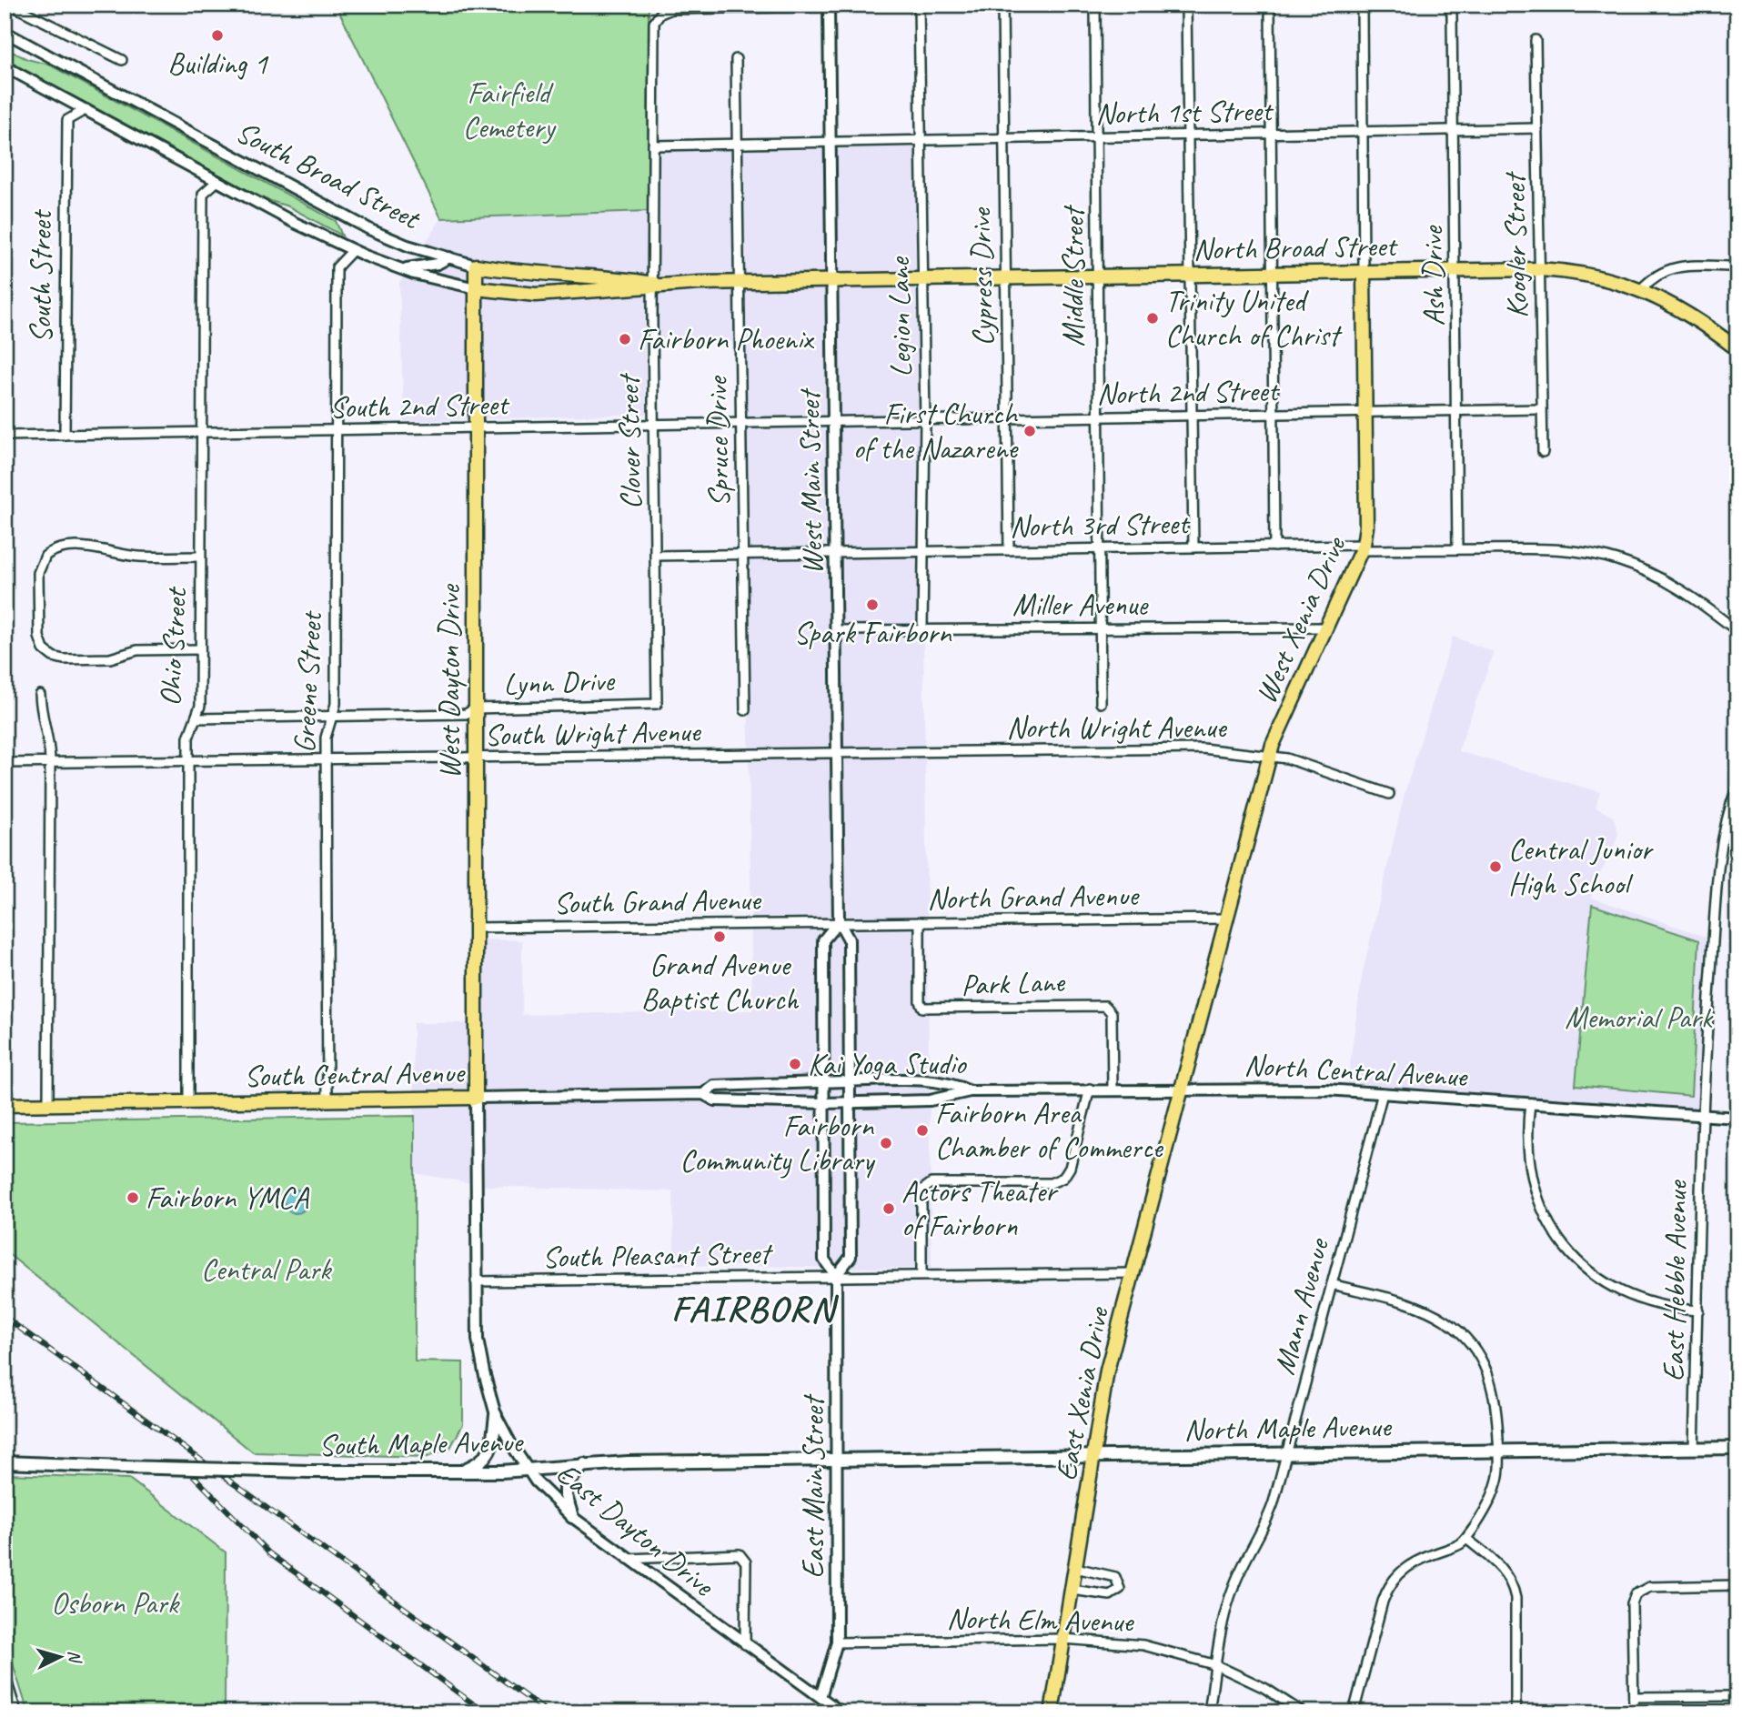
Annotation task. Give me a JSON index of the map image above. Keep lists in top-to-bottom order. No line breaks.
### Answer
{"streets":{"main road":["South Broad Street","North Broad Street","West Xenia Drive","West Dayton Drive","South Central Avenue","East Xenia Drive","North Maple Avenue","South Maple Avenue"],"street":["North 1st Street","Koogler Street","Ash Drive","South Street","Cypress Drive","Middle Street","Legion Lane","North 2nd Street","South 2nd Street","Spruce Drive","Clover Street","West Main Street","North 3rd Street","Miller Avenue","Ohio Street","Lynn Drive","Greene Street","North Wright Avenue","South Wright Avenue","North Grand Avenue","South Grand Avenue","Park Lane","North Central Avenue","South Pleasant Street","East Hebble Avenue","Mann Avenue","East Main Street","East Dayton Drive","North Elm Avenue"]},"crossings":[["North 1st Street","Koogler Street"],["North 1st Street","Ash Drive"],["North 1st Street","Cypress Drive"],["North 1st Street","Middle Street"],["North 1st Street","Legion Lane"],["North 1st Street","Spruce Drive"],["North 1st Street","Clover Street"],["North 1st Street","West Main Street"],["North 1st Street","West Xenia Drive"],["South Broad Street","North Broad Street"],["South Broad Street","South Street"],["South Broad Street","Spruce Drive"],["South Broad Street","Clover Street"],["South Broad Street","West Main Street"],["South Broad Street","Ohio Street"],["South Broad Street","West Dayton Drive"],["South Broad Street","Greene Street"],["Koogler Street","North Broad Street"],["Koogler Street","North 2nd Street"],["North Broad Street","Ash Drive"],["North Broad Street","Cypress Drive"],["North Broad Street","Middle Street"],["North Broad Street","Legion Lane"],["North Broad Street","West Main Street"],["North Broad Street","West Xenia Drive"],["Ash Drive","North 2nd Street"],["Ash Drive","North 3rd Street"],["South Street","South 2nd Street"],["Cypress Drive","North 2nd Street"],["Cypress Drive","North 3rd Street"],["Middle Street","North 2nd Street"],["Middle Street","North 3rd Street"],["Middle Street","Miller Avenue"],["Legion Lane","North 2nd Street"],["Legion Lane","North 3rd Street"],["Legion Lane","Miller Avenue"],["North 2nd Street","South 2nd Street"],["North 2nd Street","West Main Street"],["North 2nd Street","West Xenia Drive"],["South 2nd Street","Spruce Drive"],["South 2nd Street","Clover Street"],["South 2nd Street","West Main Street"],["South 2nd Street","Ohio Street"],["South 2nd Street","West Dayton Drive"],["South 2nd Street","Greene Street"],["Spruce Drive","North 3rd Street"],["Clover Street","West Main Street"],["Clover Street","North 3rd Street"],["Clover Street","Lynn Drive"],["West Main Street","North 3rd Street"],["West Main Street","Miller Avenue"],["West Main Street","North Wright Avenue"],["West Main Street","South Wright Avenue"],["West Main Street","North Grand Avenue"],["West Main Street","South Grand Avenue"],["West Main Street","North Central Avenue"],["West Main Street","East Main Street"],["North 3rd Street","West Xenia Drive"],["Miller Avenue","West Xenia Drive"],["West Xenia Drive","North Wright Avenue"],["West Xenia Drive","North Grand Avenue"],["West Xenia Drive","North Central Avenue"],["West Xenia Drive","East Xenia Drive"],["Ohio Street","Lynn Drive"],["Ohio Street","South Wright Avenue"],["Ohio Street","South Central Avenue"],["West Dayton Drive","Lynn Drive"],["West Dayton Drive","South Wright Avenue"],["West Dayton Drive","South Grand Avenue"],["West Dayton Drive","South Central Avenue"],["West Dayton Drive","East Dayton Drive"],["Lynn Drive","Greene Street"],["Greene Street","South Wright Avenue"],["Greene Street","South Central Avenue"],["North Wright Avenue","South Wright Avenue"],["North Grand Avenue","South Grand Avenue"],["North Grand Avenue","Park Lane"],["Park Lane","North Central Avenue"],["North Central Avenue","South Central Avenue"],["North Central Avenue","East Hebble Avenue"],["North Central Avenue","Mann Avenue"],["North Central Avenue","East Xenia Drive"],["North Central Avenue","East Main Street"],["South Central Avenue","East Main Street"],["South Central Avenue","East Dayton Drive"],["South Pleasant Street","East Xenia Drive"],["South Pleasant Street","East Main Street"],["South Pleasant Street","East Dayton Drive"],["East Hebble Avenue","North Maple Avenue"],["Mann Avenue","North Maple Avenue"],["Mann Avenue","North Elm Avenue"],["East Xenia Drive","North Maple Avenue"],["East Xenia Drive","North Elm Avenue"],["North Maple Avenue","South Maple Avenue"],["North Maple Avenue","East Main Street"],["South Maple Avenue","East Main Street"],["South Maple Avenue","East Dayton Drive"],["East Main Street","East Dayton Drive"],["East Main Street","North Elm Avenue"]],"districts":["FAIRBORN"],"parks":["Fairfield Cemetery","Memorial Park","Central Park","Osborn Park"],"places":["Building 1","Trinity United Church of Christ","Fairborn Phoenix","First Church of the Nazarene","Spark Fairborn","Central Junior High School","Grand Avenue Baptist Church","Kai Yoga Studio","Fairborn Area Chamber of Commerce","Fairborn Community Library","Fairborn YMCA","Actors Theater of Fairborn"],"north":"right"}
